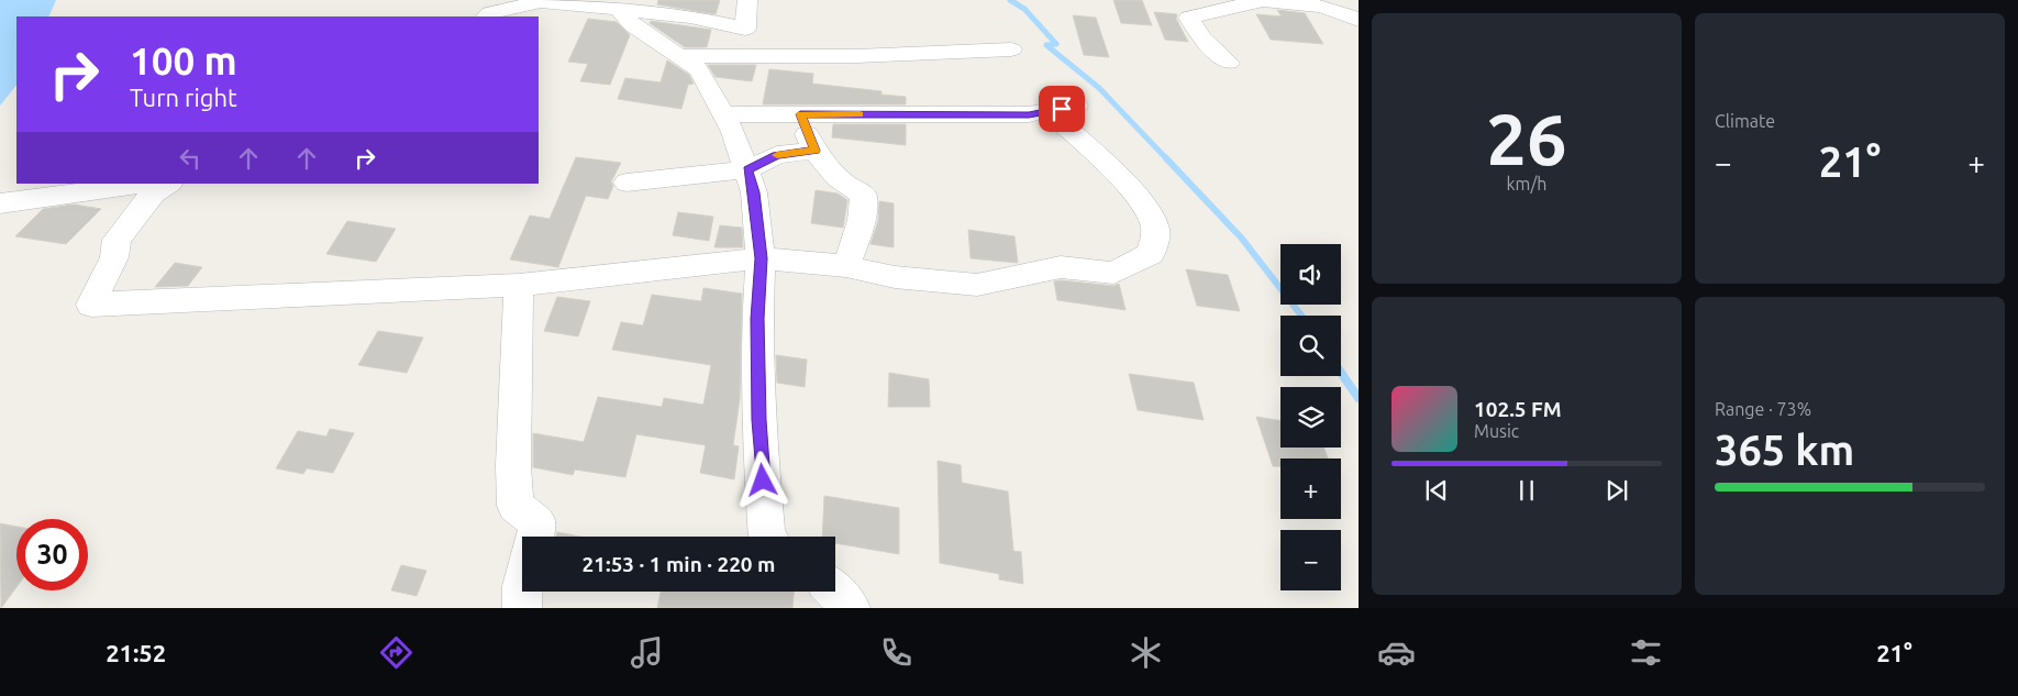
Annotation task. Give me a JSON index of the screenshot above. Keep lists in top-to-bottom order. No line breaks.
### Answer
{"page":{"tile":[["26","km/h"],"Climate",["Range · 73%","365 km"]],"turn":["100 m","Turn right"],"heat":["−","21°","+"],"map_buttons":["+","−"],"song":["102.5 FM","Music"],"limit":"30","trip":"21:53 · 1 min · 220 m","tabs":["21:52","21°"]}}
